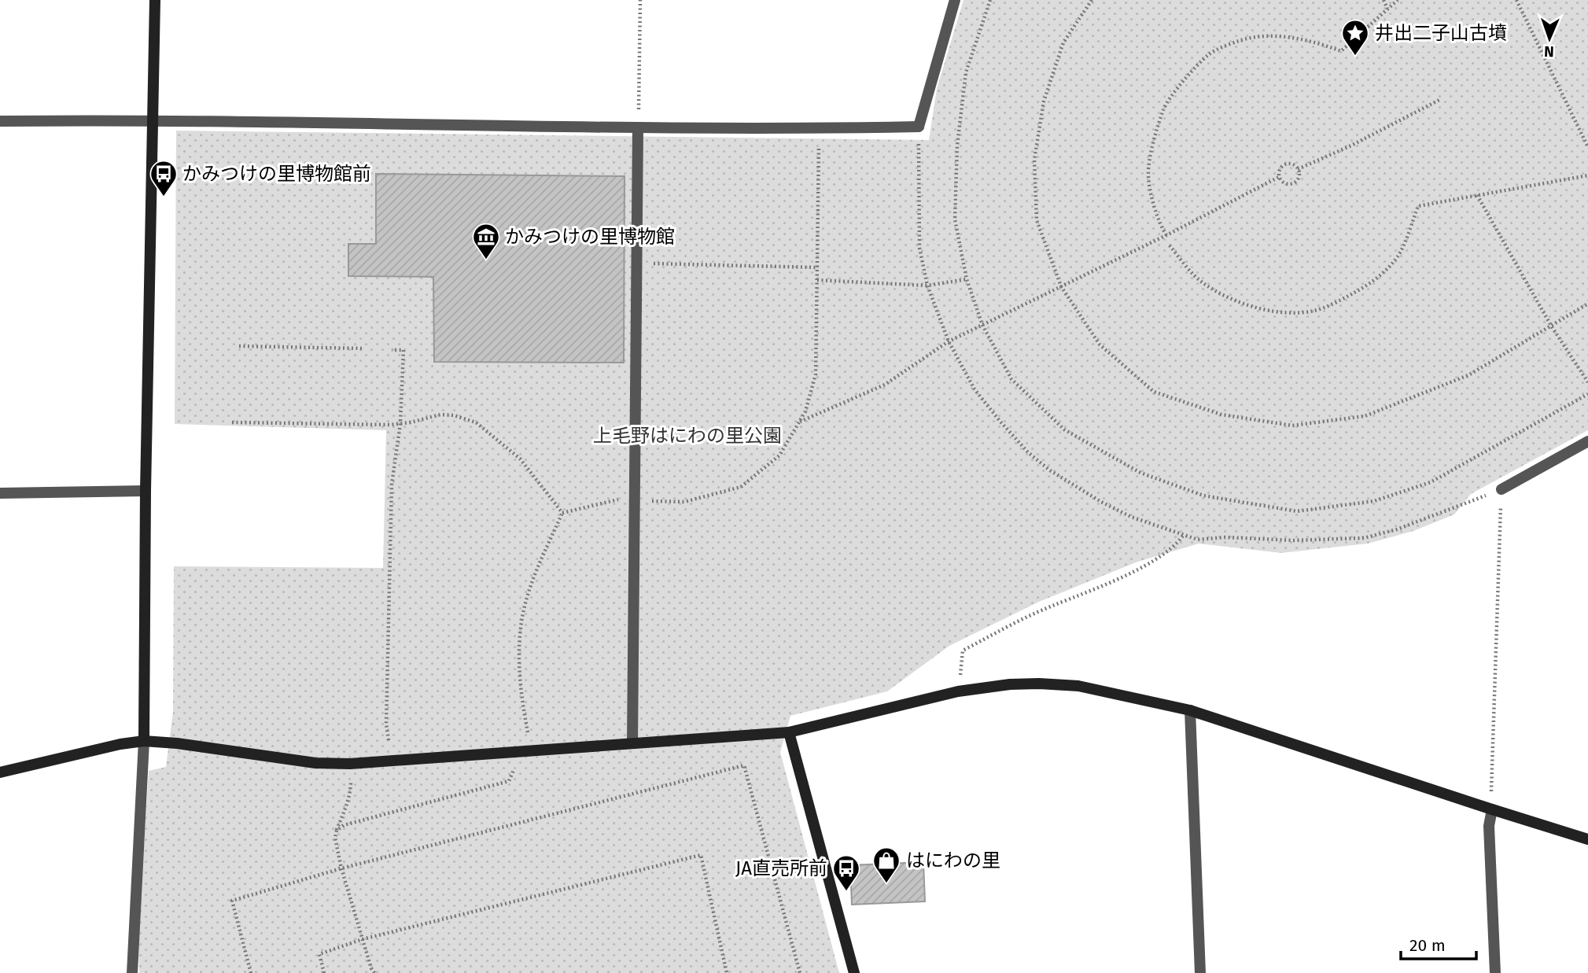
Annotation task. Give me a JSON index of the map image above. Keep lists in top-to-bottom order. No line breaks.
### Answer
{"parks":["上毛野はにわの里公園"],"places":{"place":["井出二子山古墳"],"bus stop":["かみつけの里博物館前","JA直売所前"],"museum":["かみつけの里博物館"],"shop":["はにわの里"]},"scale_bar":"20 m","north":"bottom"}
